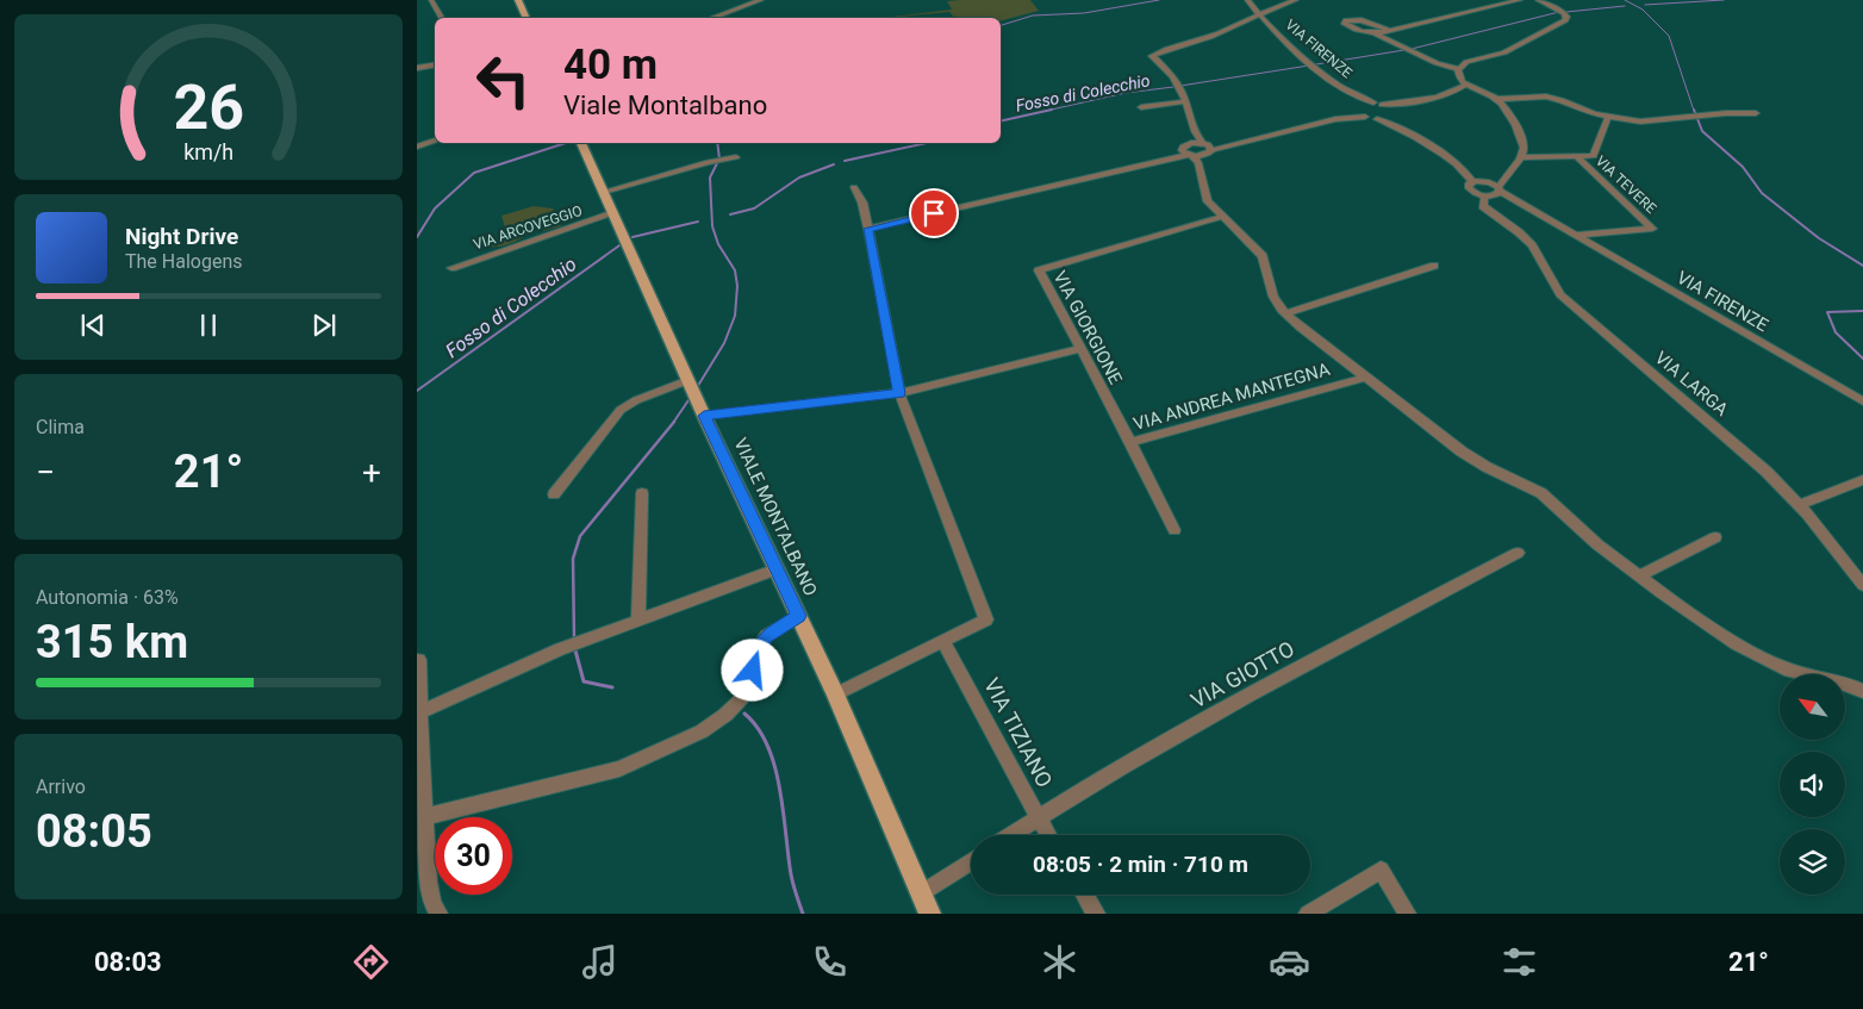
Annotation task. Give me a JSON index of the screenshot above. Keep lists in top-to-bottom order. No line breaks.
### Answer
{"streets":{"main road":["VIALE MONTALBANO"],"street":["VIA FIRENZE","VIA TEVERE","VIA ARCOVEGGIO","VIA GIORGIONE","VIA LARGA","VIA ANDREA MANTEGNA","VIA GIOTTO","VIA TIZIANO"]},"crossings":[["VIA FIRENZE","VIA TEVERE"],["VIA FIRENZE","VIA LARGA"],["VIA ARCOVEGGIO","VIALE MONTALBANO"],["VIA GIORGIONE","VIA ANDREA MANTEGNA"],["VIA GIOTTO","VIA TIZIANO"]],"water":["Fosso di Colecchio"],"north":"top left","page":{"turn":["40 m","Viale Montalbano"],"song":["Night Drive","The Halogens"],"tile":["Clima",["Autonomia · 63%","315 km"],["Arrivo","08:05"]],"heat":["−","21°","+"],"limit":"30","trip":"08:05 · 2 min · 710 m","tabs":["08:03","21°"],"gauge":["26","km/h"]}}
